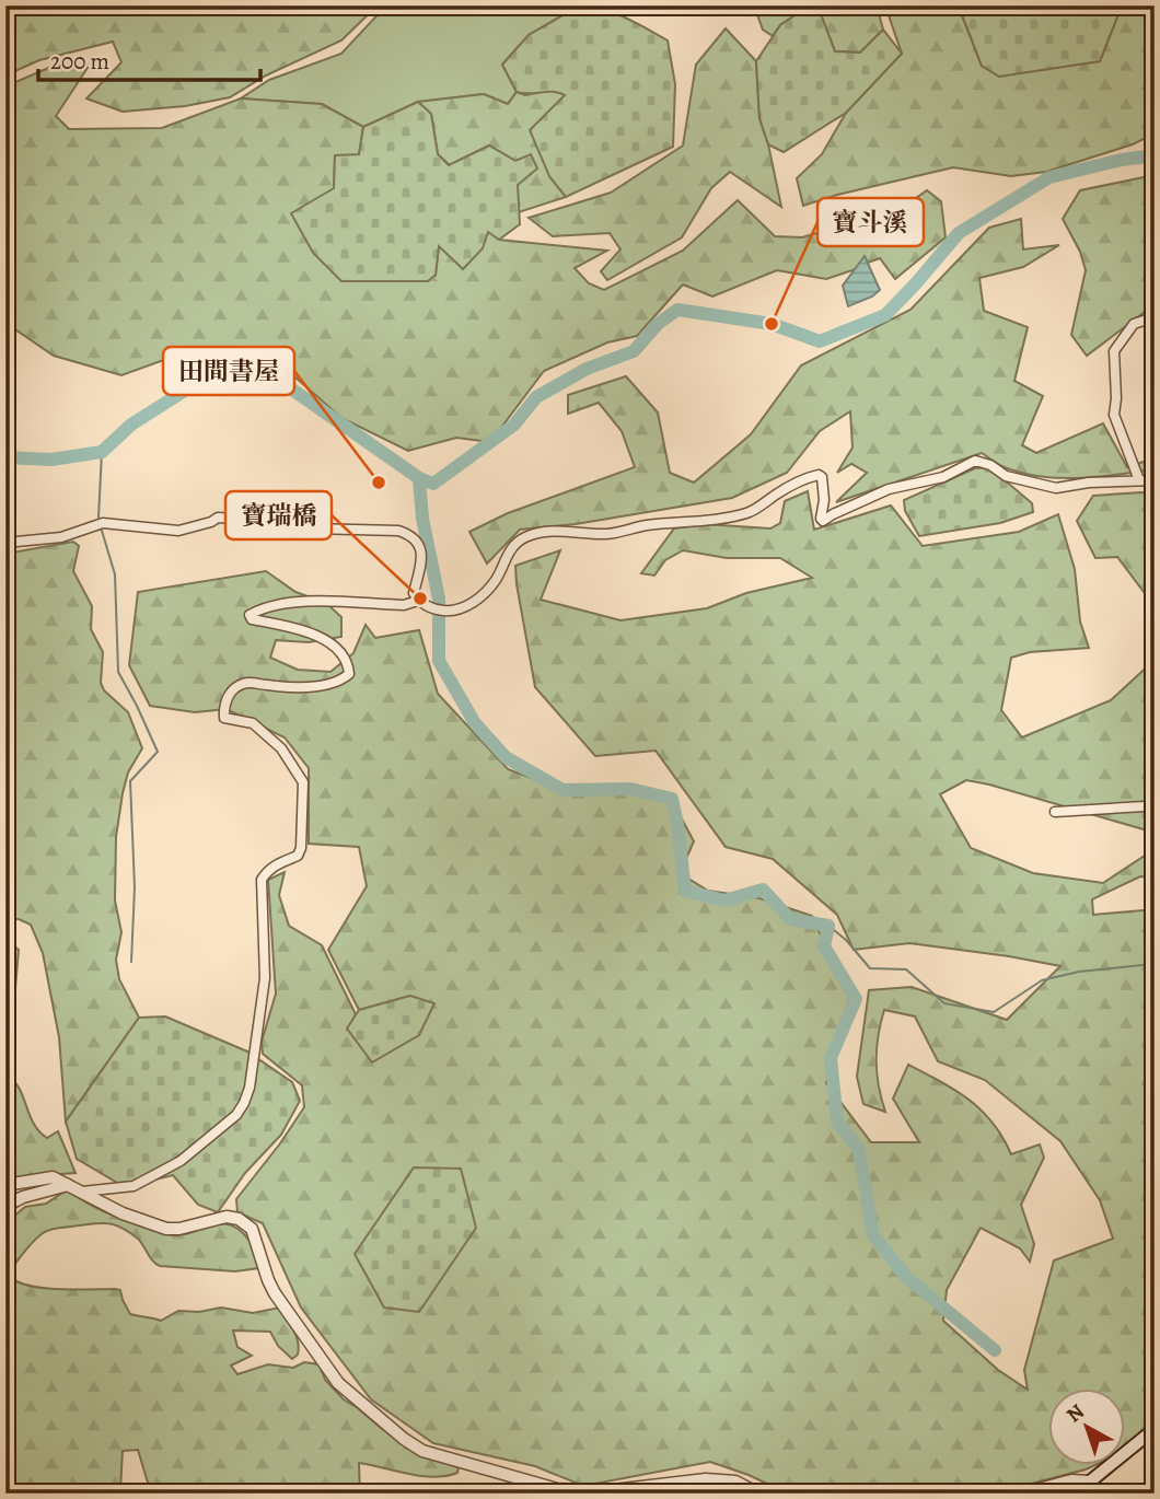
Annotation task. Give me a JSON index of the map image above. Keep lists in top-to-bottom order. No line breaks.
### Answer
{"places":["寶斗溪","田間書屋","寶瑞橋"],"scale_bar":"200 m","north":"top left"}
